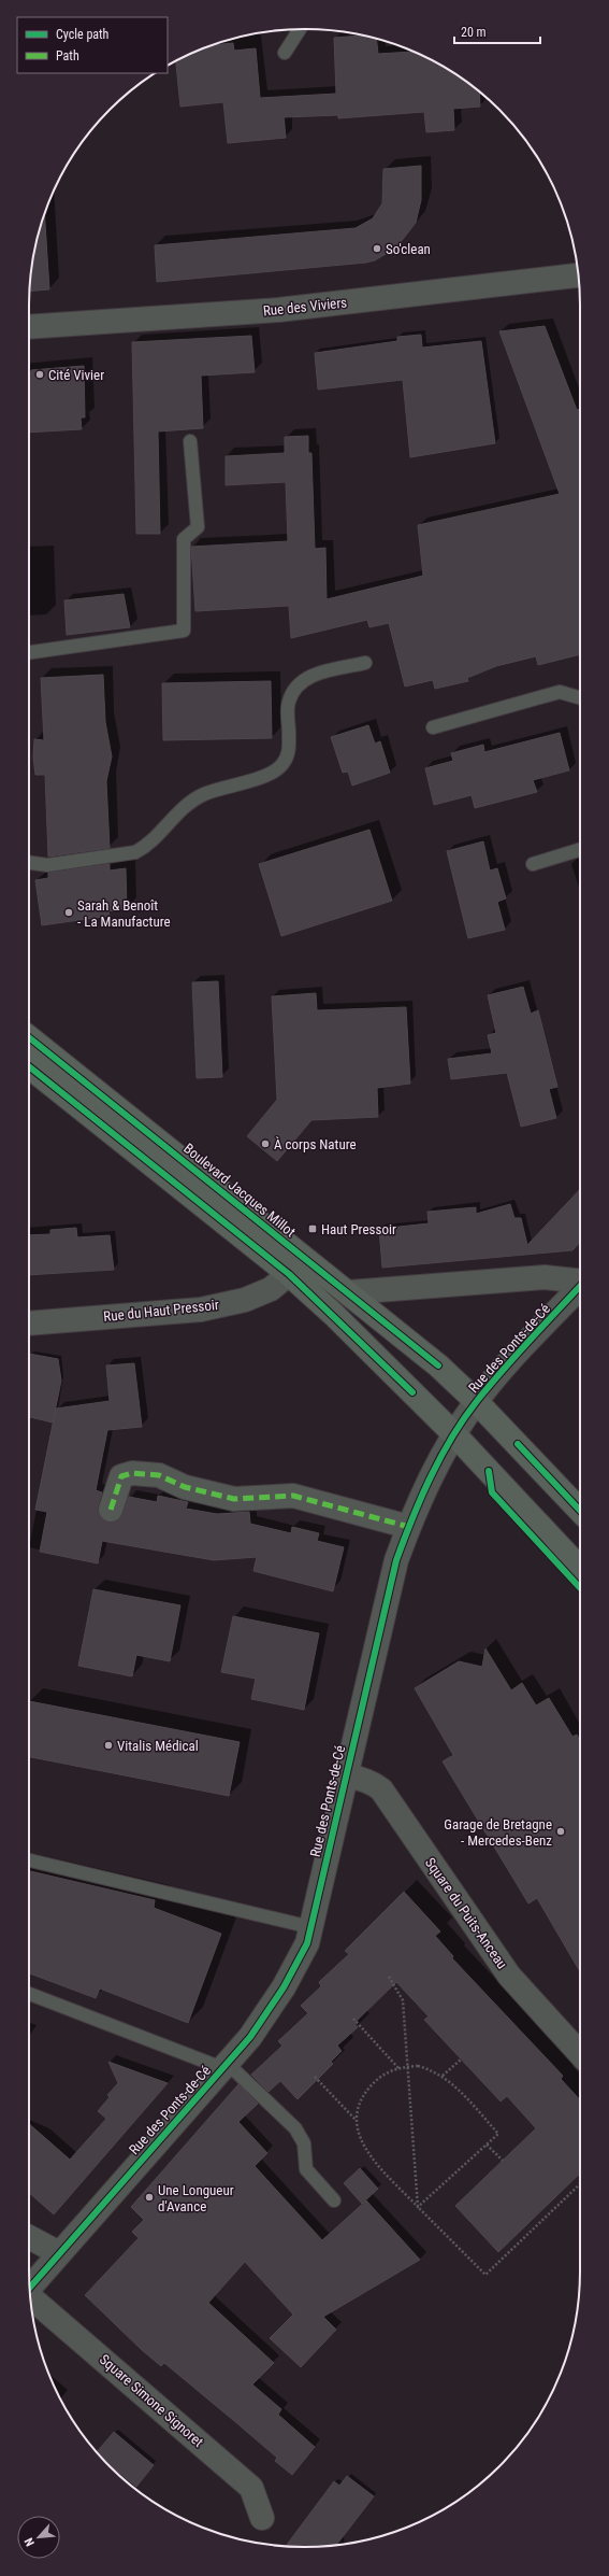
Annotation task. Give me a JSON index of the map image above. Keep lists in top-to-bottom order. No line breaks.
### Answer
{"streets":{"main road":["Boulevard Jacques Millot"],"street":["Rue des Viviers","Rue du Haut Pressoir","Rue des Ponts-de-Cé","Square du Puits-Anceau","Square Simone Signoret"]},"crossings":[["Boulevard Jacques Millot","Rue des Ponts-de-Cé"],["Rue des Ponts-de-Cé","Square du Puits-Anceau"]],"places":{"other":["So'clean","Cité Vivier","Sarah & Benoît - La Manufacture","À corps Nature","Vitalis Médical","Garage de Bretagne - Mercedes-Benz","Une Longueur d'Avance"],"transit":["Haut Pressoir"]},"legend":["Cycle path","Path"],"scale_bar":"20 m","north":"bottom left"}
